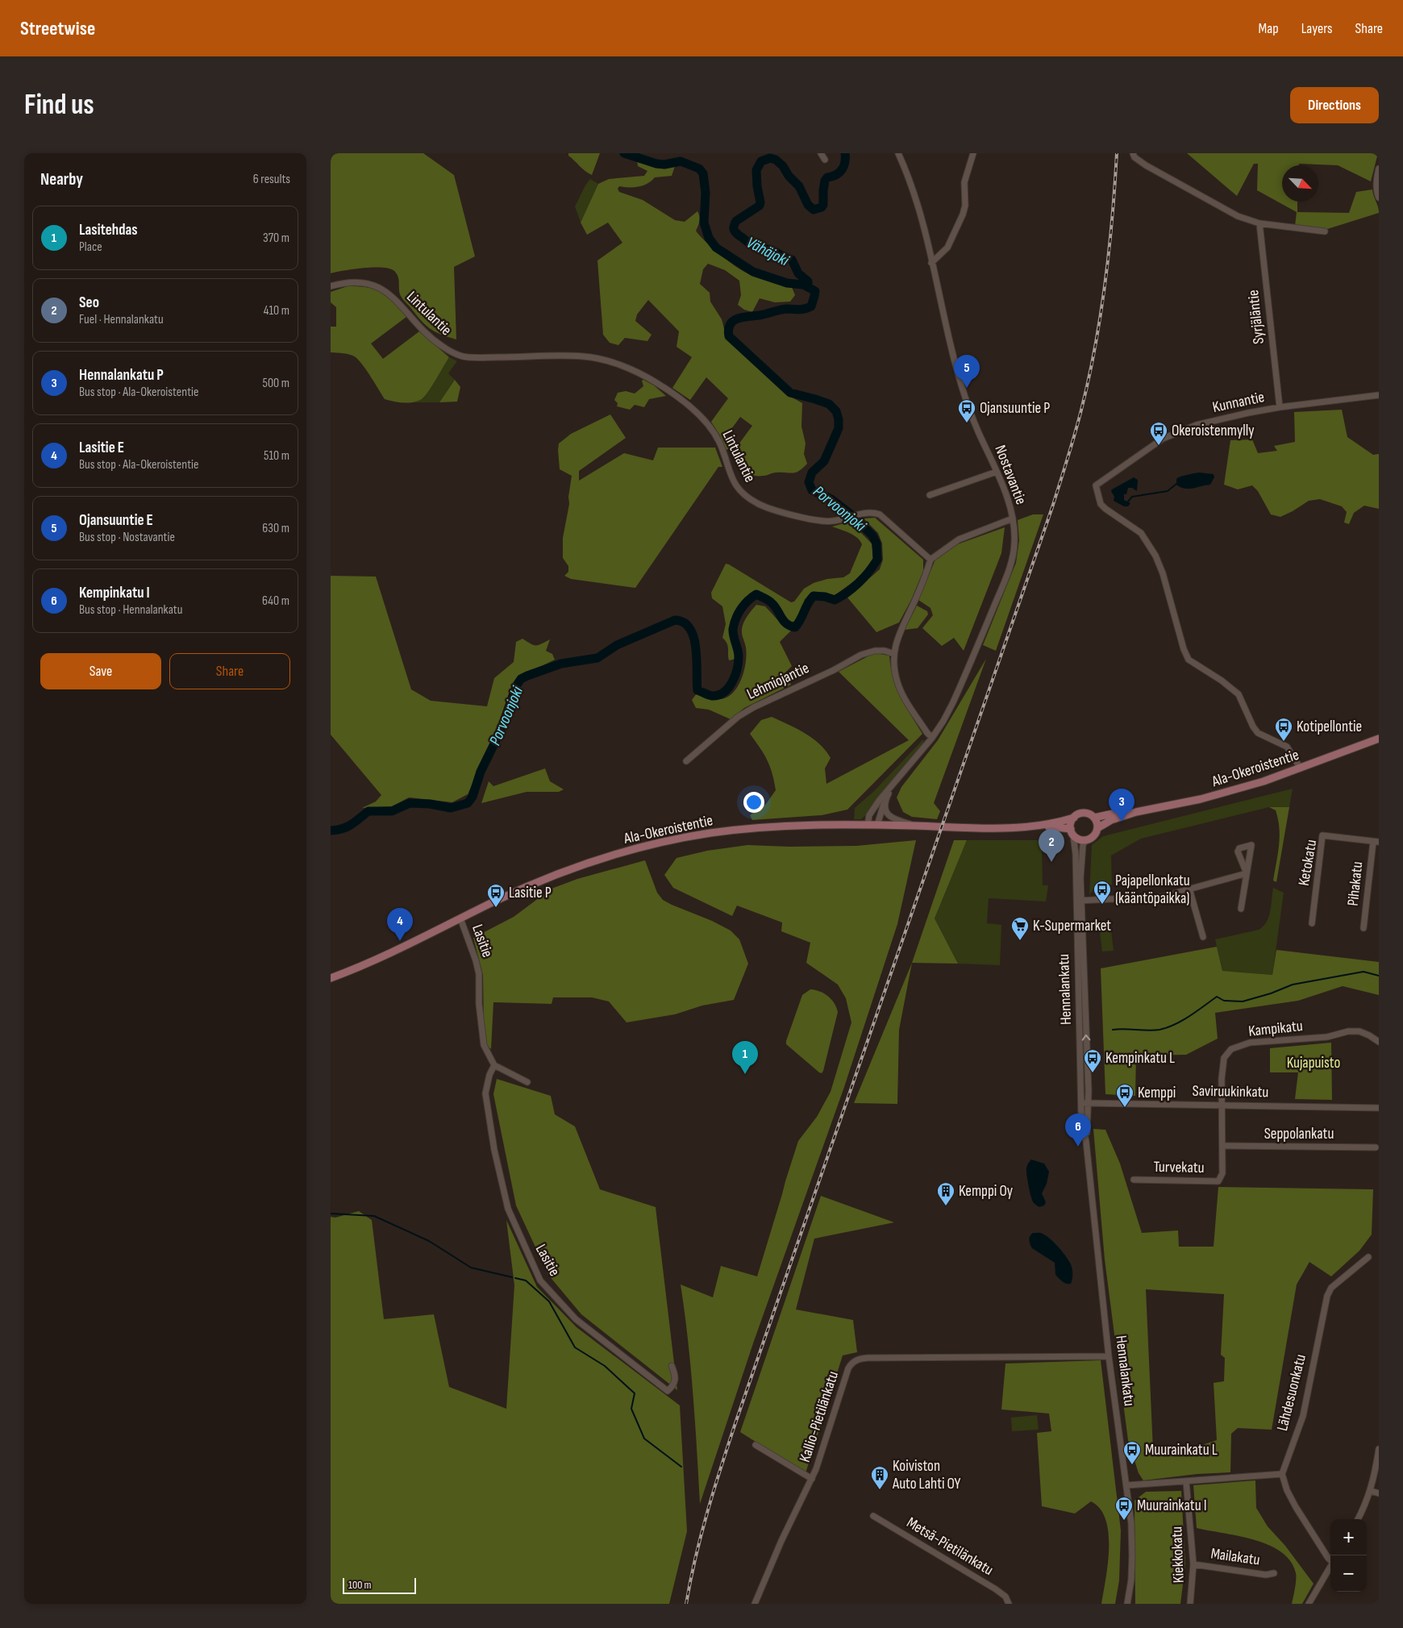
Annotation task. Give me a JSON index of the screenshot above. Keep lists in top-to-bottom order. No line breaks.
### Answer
{"streets":{"main road":["Ala-Okeroistentie"],"street":["Lintulantie","Syrjäläntie","Kunnantie","Nostavantie","Lehmiojantie","Ketokatu","Pihakatu","Lasitie","Hennalankatu","Kampikatu","Saviruukinkatu","Seppolankatu","Turvekatu","Lähdesuonkatu","Kallio-Pietilänkatu","Metsä-Pietilänkatu","Kiekkokatu","Mailakatu"]},"crossings":[["Syrjäläntie","Kunnantie"],["Kunnantie","Ala-Okeroistentie"],["Nostavantie","Ala-Okeroistentie"],["Ala-Okeroistentie","Lasitie"],["Ala-Okeroistentie","Hennalankatu"],["Ketokatu","Pihakatu"],["Hennalankatu","Saviruukinkatu"],["Hennalankatu","Kallio-Pietilänkatu"],["Kampikatu","Saviruukinkatu"],["Kampikatu","Turvekatu"],["Saviruukinkatu","Turvekatu"],["Seppolankatu","Turvekatu"],["Kiekkokatu","Mailakatu"]],"water":["Vähäjoki","Porvoonjoki"],"parks":["Kujapuisto"],"places":{"bus stop":["Ojansuuntie P","Okeroistenmylly","Kotipellontie","Pajapellonkatu (kääntöpaikka)","Lasitie P","Kempinkatu L","Kemppi","Muurainkatu L","Muurainkatu I"],"supermarket":["K-Supermarket"],"building":["Kemppi Oy","Koiviston Auto Lahti OY"]},"scale_bar":"100 m","north":"bottom right","page":{"header":"Streetwise","nav":["Map","Layers","Share"],"buttons":["Directions",["Save","Share"]],"title":"Find us","heading":["Nearby","6 results"],"list":[{"mark":"1","name":"Lasitehdas","note":"Place","value":"370 m"},{"mark":"2","name":"Seo","note":"Fuel · Hennalankatu","value":"410 m"},{"mark":"3","name":"Hennalankatu P","note":"Bus stop · Ala-Okeroistentie","value":"500 m"},{"mark":"4","name":"Lasitie E","note":"Bus stop · Ala-Okeroistentie","value":"510 m"},{"mark":"5","name":"Ojansuuntie E","note":"Bus stop · Nostavantie","value":"630 m"},{"mark":"6","name":"Kempinkatu I","note":"Bus stop · Hennalankatu","value":"640 m"}],"pins":["5","3","2","4","1","6"],"map_buttons":["+","−"],"scale":"100 m"}}
